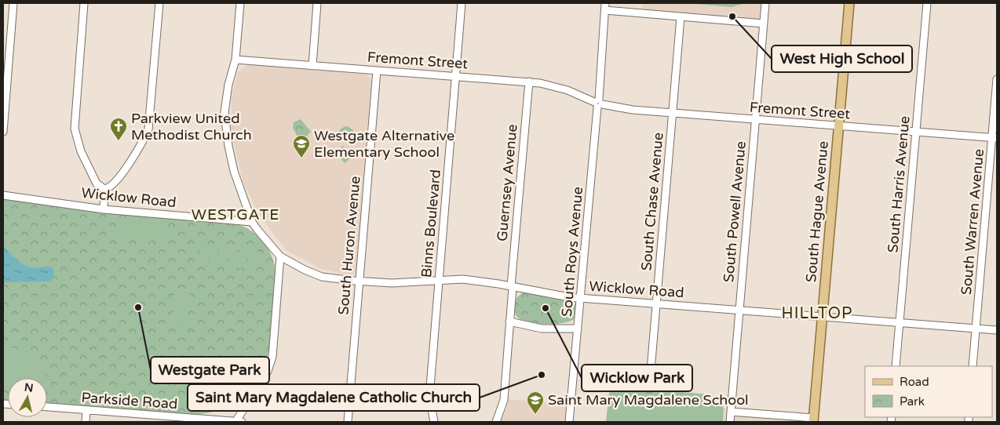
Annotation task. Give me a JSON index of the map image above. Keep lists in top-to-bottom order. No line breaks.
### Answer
{"streets":{"main road":["South Hague Avenue"],"street":["Fremont Street","Guernsey Avenue","South Harris Avenue","Wicklow Road","South Chase Avenue","South Powell Avenue","South Warren Avenue","Binns Boulevard","South Huron Avenue","South Roys Avenue","Parkside Road"]},"crossings":[["Fremont Street","Guernsey Avenue"],["Fremont Street","South Harris Avenue"],["Fremont Street","South Chase Avenue"],["Fremont Street","South Powell Avenue"],["Fremont Street","South Hague Avenue"],["Fremont Street","South Warren Avenue"],["Fremont Street","Binns Boulevard"],["Fremont Street","South Huron Avenue"],["Fremont Street","South Roys Avenue"],["Guernsey Avenue","Wicklow Road"],["South Harris Avenue","Wicklow Road"],["Wicklow Road","South Chase Avenue"],["Wicklow Road","South Powell Avenue"],["Wicklow Road","South Hague Avenue"],["Wicklow Road","South Warren Avenue"],["Wicklow Road","Binns Boulevard"],["Wicklow Road","South Huron Avenue"],["Wicklow Road","South Roys Avenue"]],"districts":["WESTGATE","HILLTOP"],"places":{"other":["West High School","Westgate Park","Wicklow Park","Saint Mary Magdalene Catholic Church"],"church":["Parkview United Methodist Church"],"school or university":["Westgate Alternative Elementary School","Saint Mary Magdalene School"]},"legend":["Road","Park"],"north":"top"}
